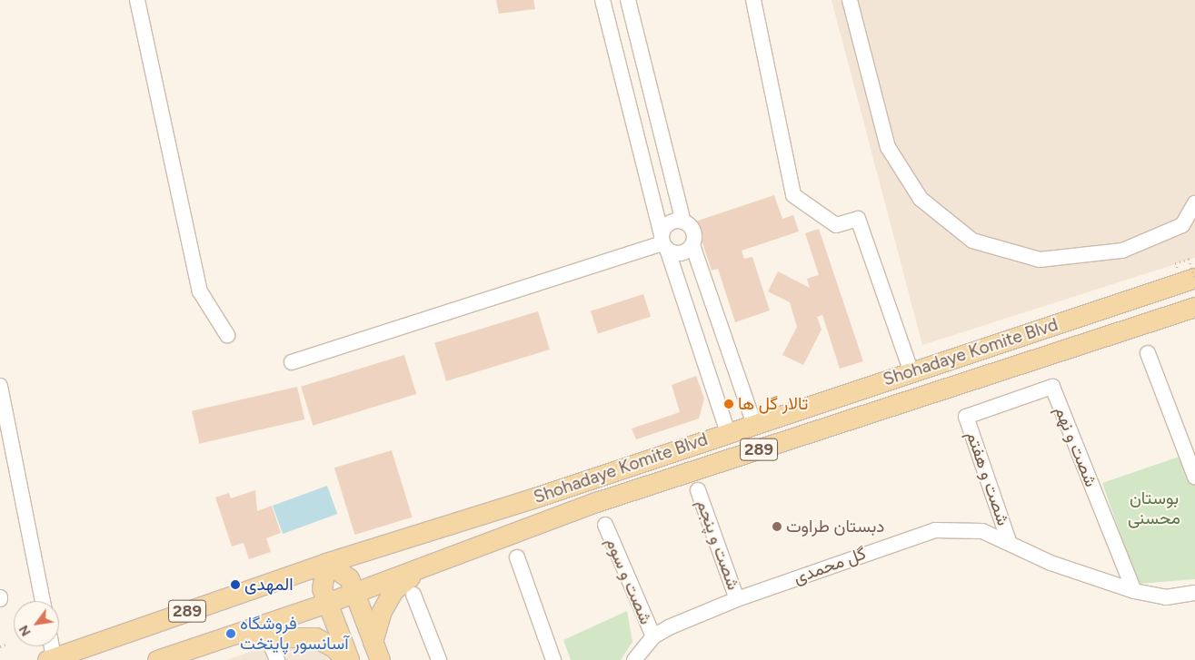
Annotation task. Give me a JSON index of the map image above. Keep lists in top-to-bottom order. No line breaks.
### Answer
{"streets":{"main road":["Shohadaye Komite Blvd","289"],"street":["شصت و نهم","شصت و هفتم","شصت و پنجم","گل محمدی","شصت و سوم"]},"crossings":[["Shohadaye Komite Blvd","289"],["شصت و نهم","شصت و هفتم"],["شصت و نهم","گل محمدی"],["شصت و هفتم","گل محمدی"],["شصت و پنجم","گل محمدی"],["گل محمدی","شصت و سوم"]],"parks":["بوستان محسنی"],"places":["تالار گل ها","دبستان طراوت","المهدی","فروشگاه آسانسور پایتخت"],"north":"bottom left"}
